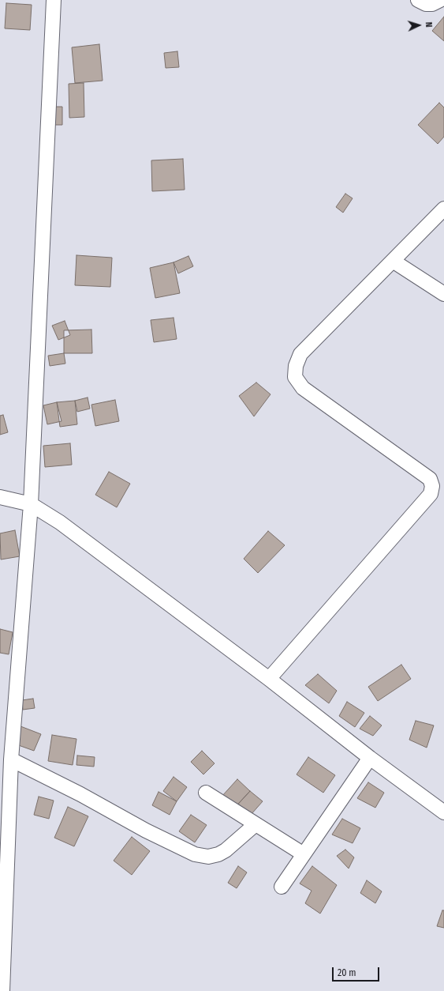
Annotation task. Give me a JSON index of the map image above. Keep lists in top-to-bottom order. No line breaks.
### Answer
{"scale_bar":"20 m","north":"right"}
